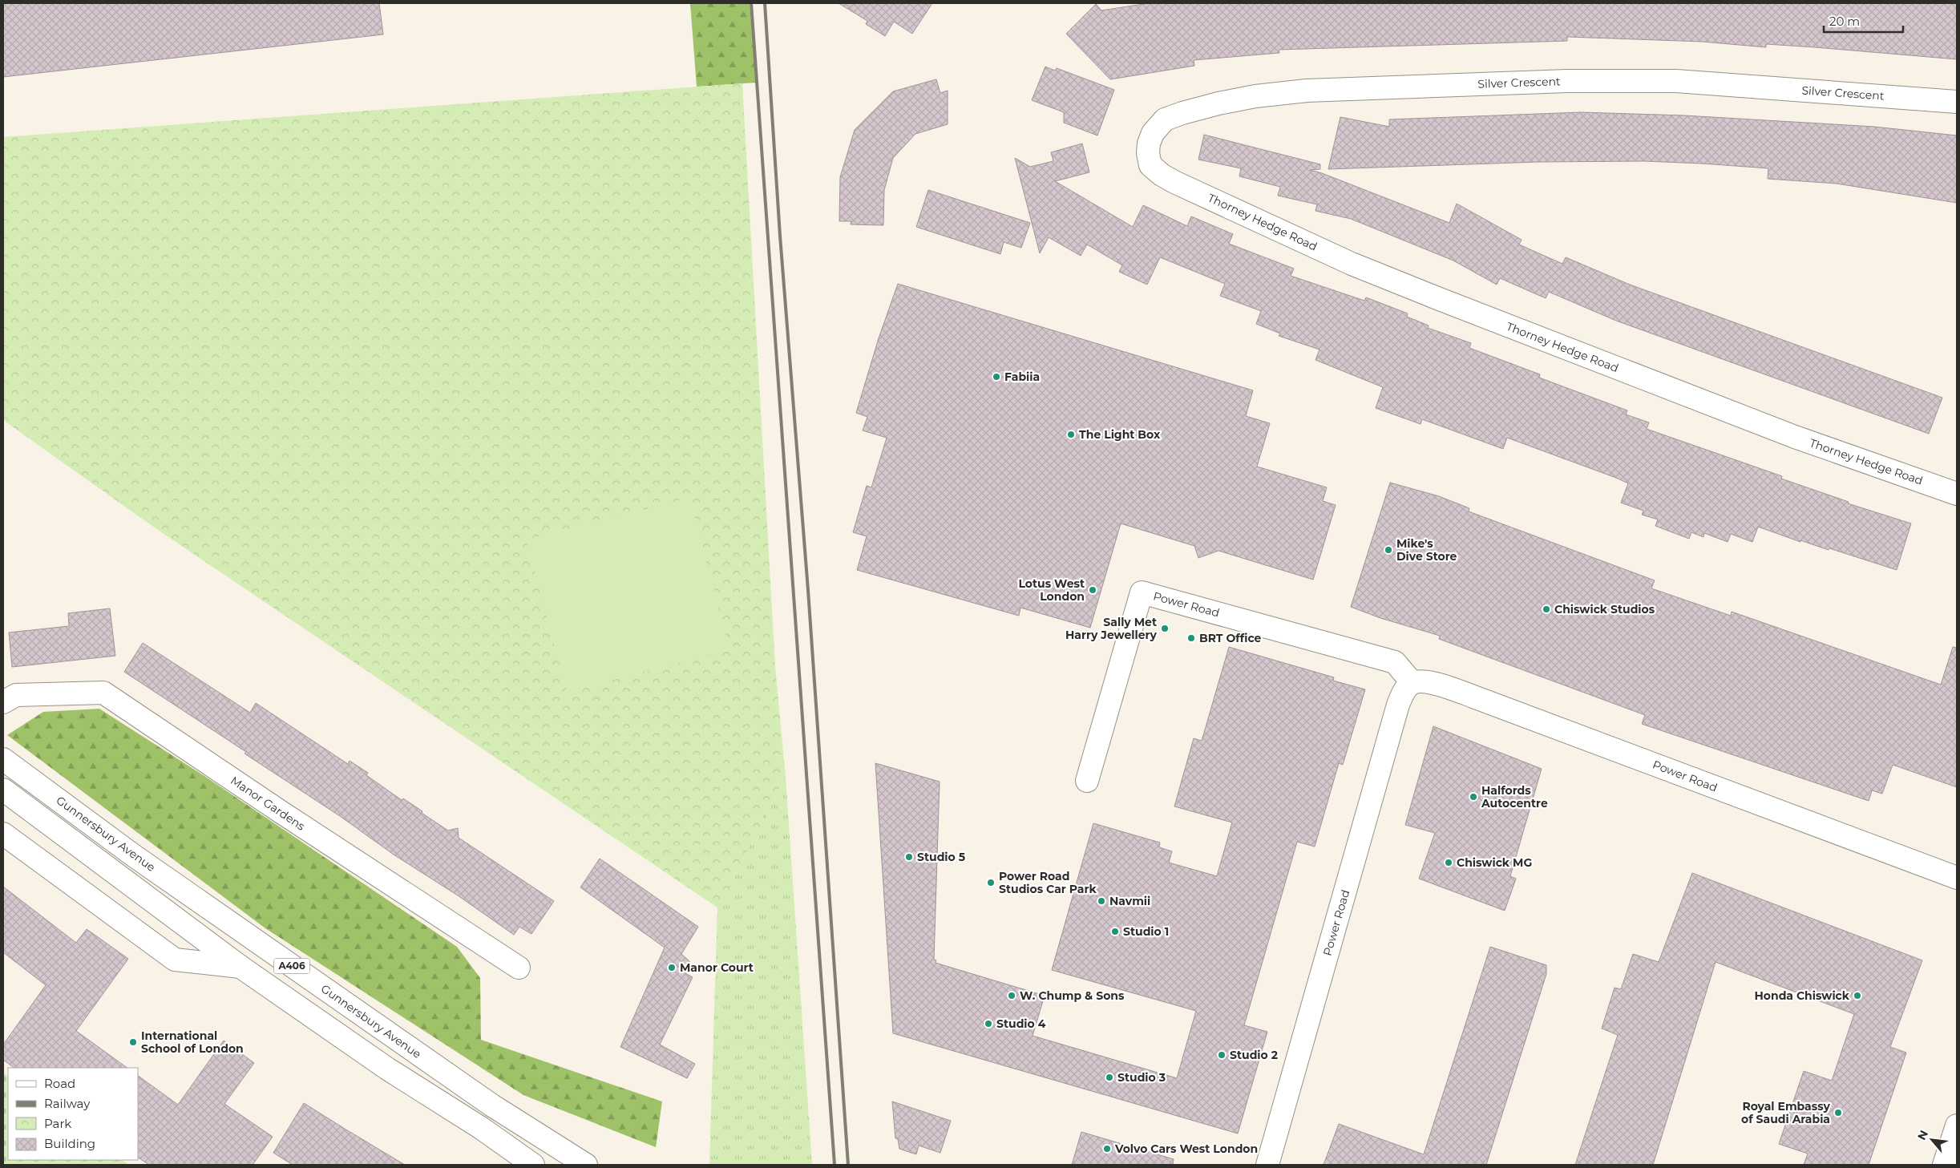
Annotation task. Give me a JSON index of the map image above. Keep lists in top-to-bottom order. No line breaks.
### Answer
{"streets":{"main road":["Silver Crescent","Thorney Hedge Road","Power Road","Manor Gardens","Gunnersbury Avenue","A406"]},"crossings":[["Silver Crescent","Thorney Hedge Road"]],"places":["Fabiia","The Light Box","Mike's Dive Store","Lotus West London","Chiswick Studios","Sally Met Harry Jewellery","BRT Office","Halfords Autocentre","Studio 5","Chiswick MG","Power Road Studios Car Park","Navmii","Studio 1","Manor Court","W. Chump & Sons","Honda Chiswick","Studio 4","International School of London","Studio 2","Studio 3","Royal Embassy of Saudi Arabia","Volvo Cars West London"],"legend":["Road","Railway","Park","Building"],"scale_bar":"20 m","north":"top left"}
